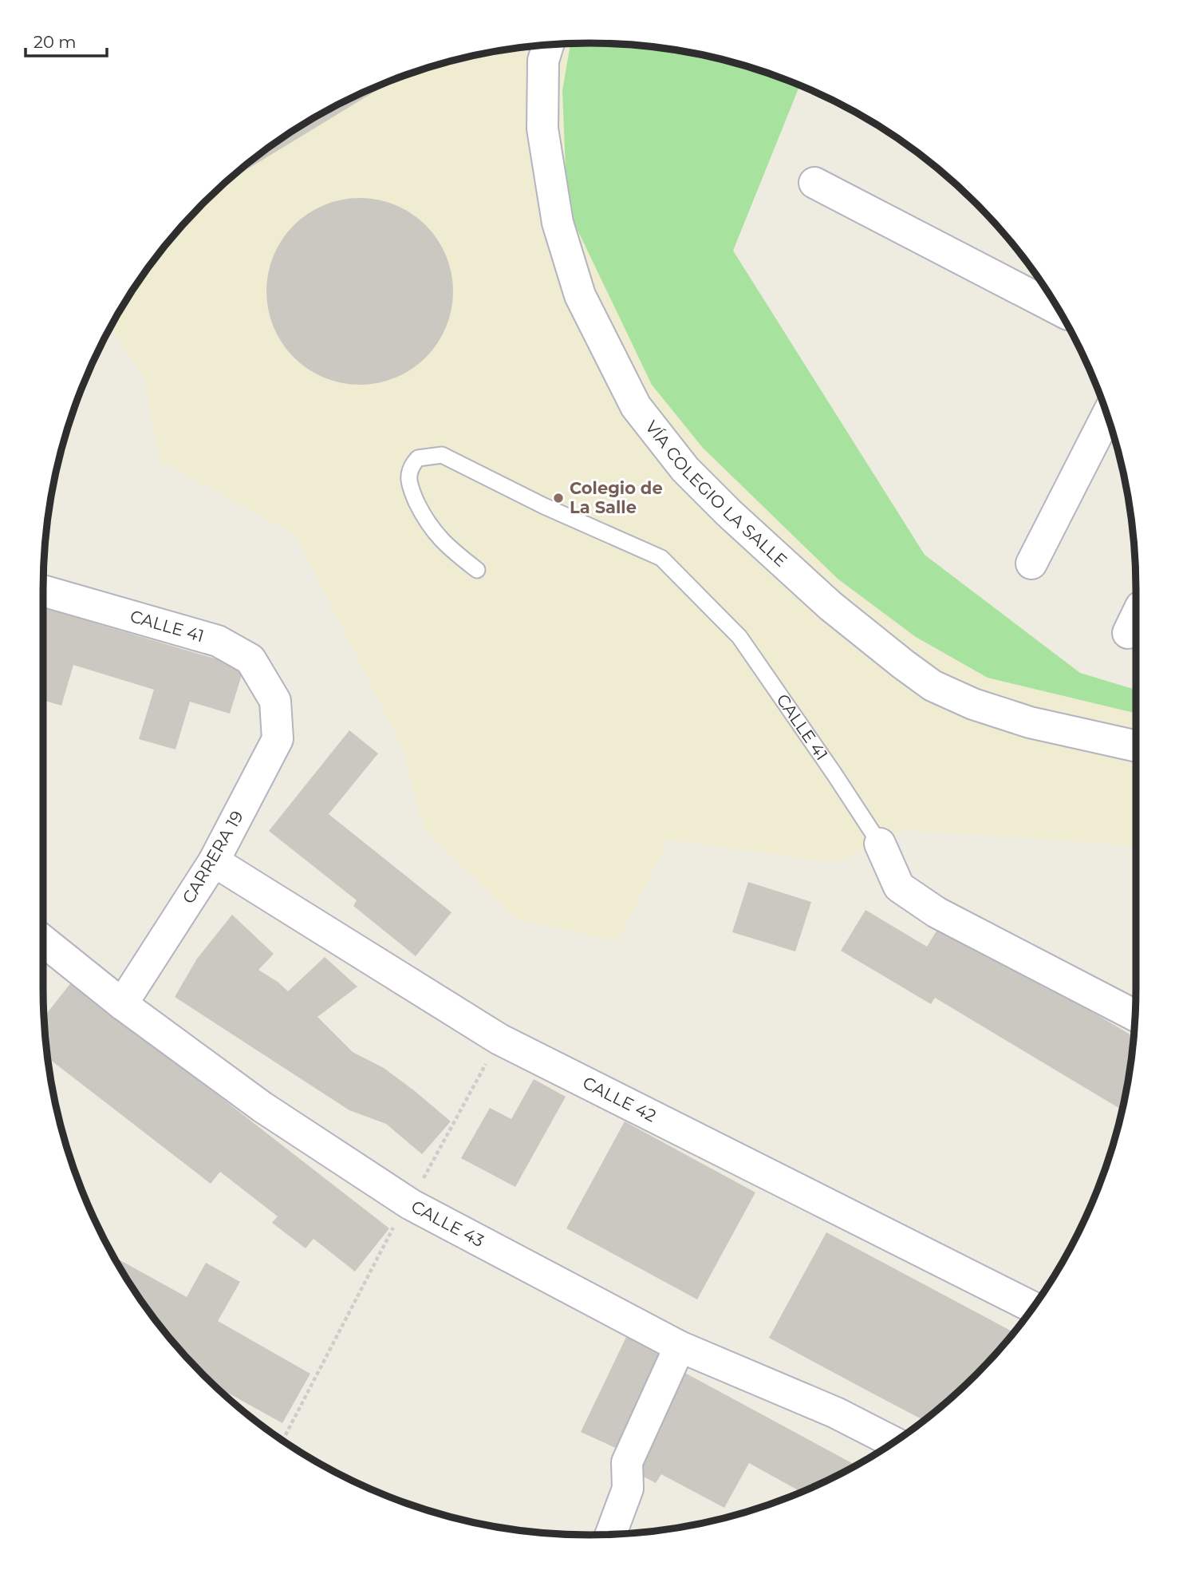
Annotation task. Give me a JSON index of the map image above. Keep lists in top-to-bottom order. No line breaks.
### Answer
{"streets":{"street":["VÍA COLEGIO LA SALLE","CALLE 41","CARRERA 19","CALLE 42","CALLE 43"]},"crossings":[["CALLE 41","CARRERA 19"],["CARRERA 19","CALLE 42"],["CARRERA 19","CALLE 43"]],"places":["Colegio de La Salle"],"scale_bar":"20 m"}
